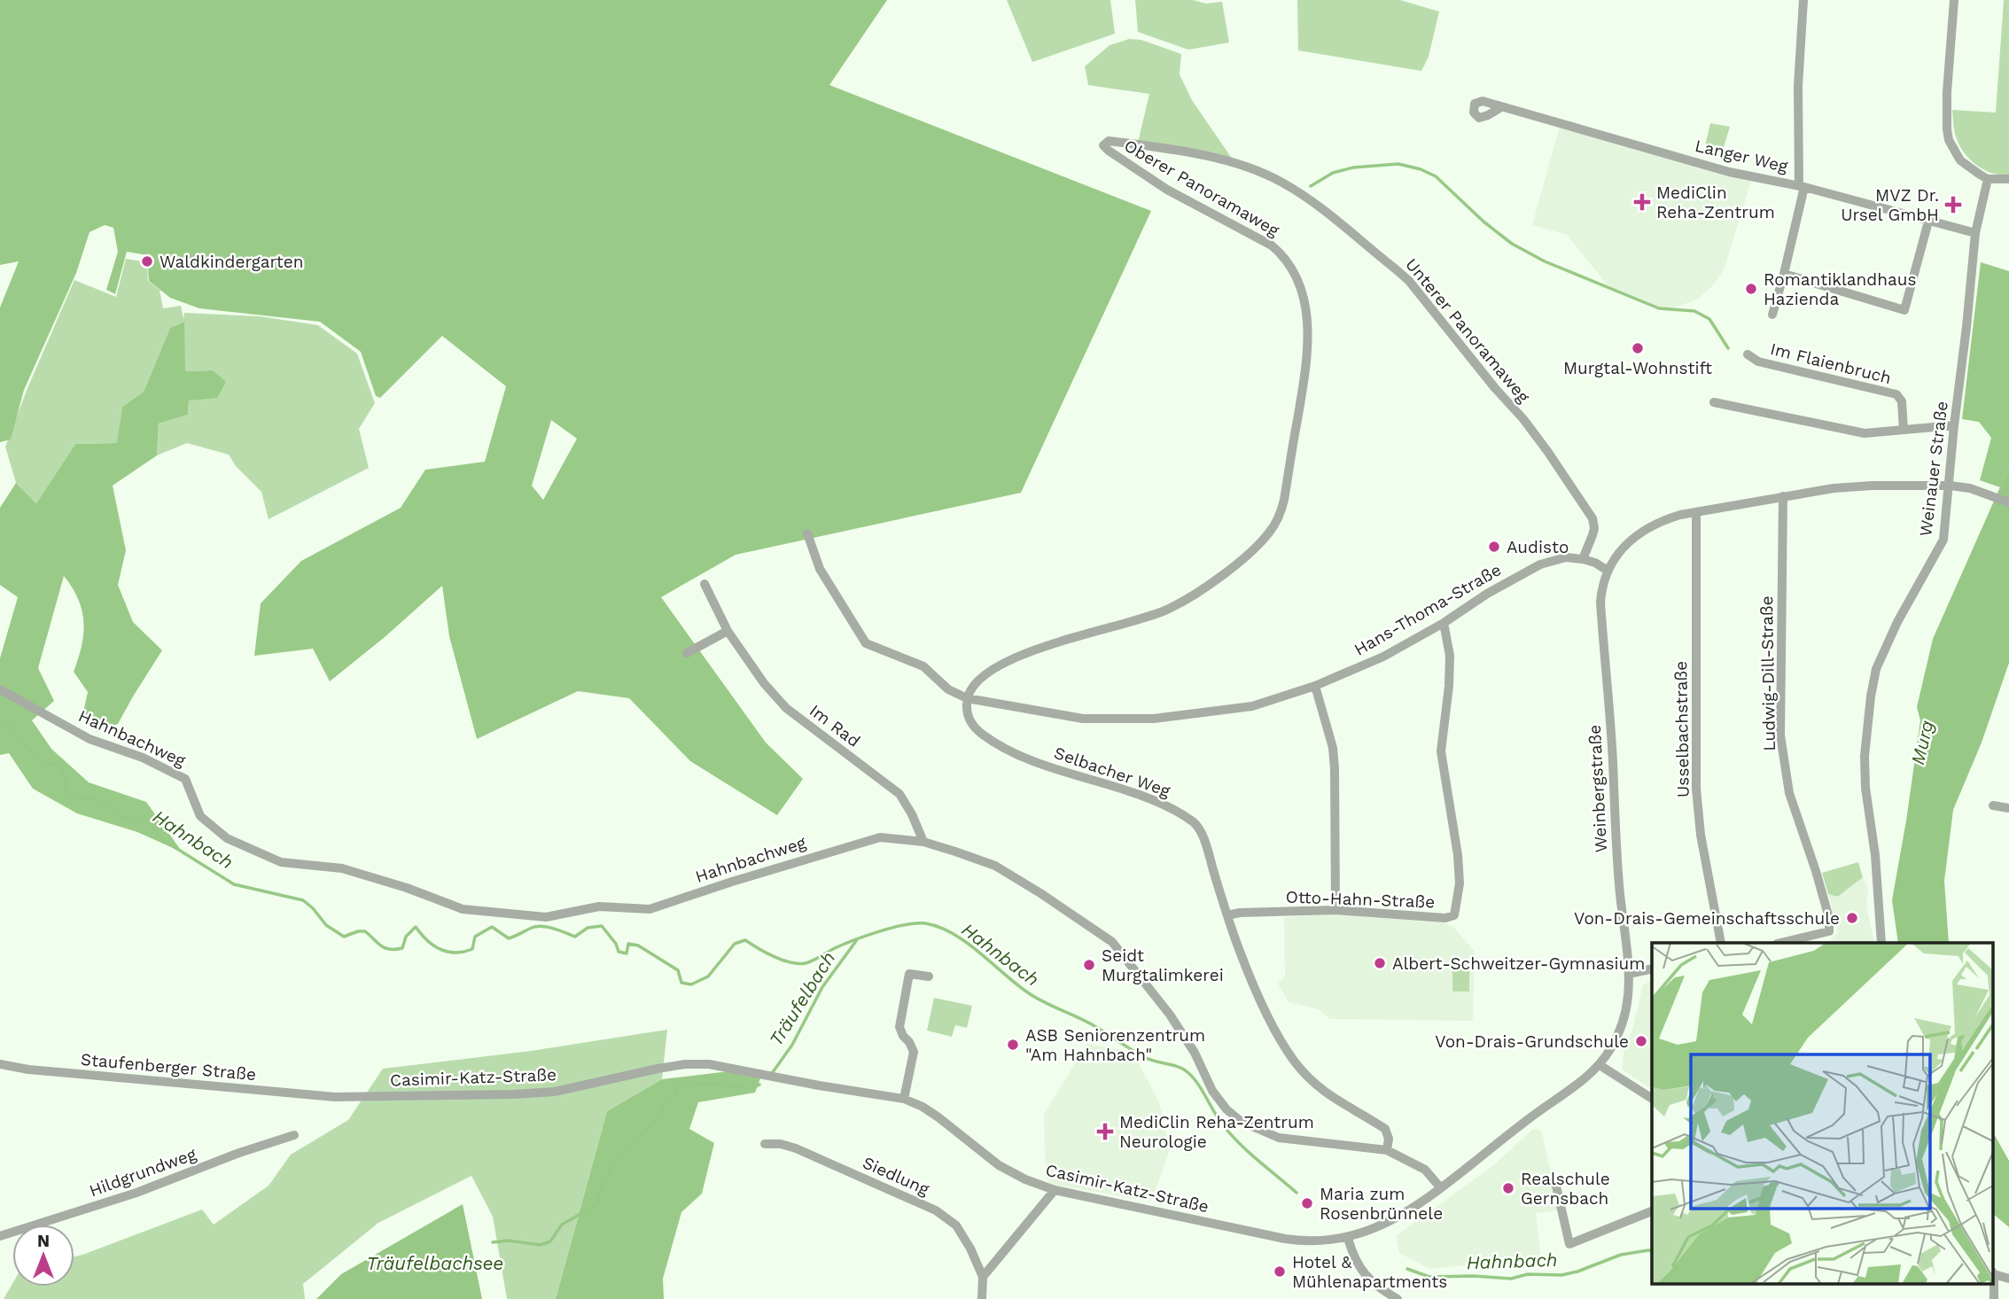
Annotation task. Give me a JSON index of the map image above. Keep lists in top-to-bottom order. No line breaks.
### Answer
{"streets":{"street":["Langer Weg","Oberer Panoramaweg","Unterer Panoramaweg","Im Flaienbruch","Weinauer Straße","Hans-Thoma-Straße","Ludwig-Dill-Straße","Im Rad","Usselbachstraße","Hahnbachweg","Selbacher Weg","Weinbergstraße","Otto-Hahn-Straße","Staufenberger Straße","Casimir-Katz-Straße","Hildgrundweg","Siedlung"]},"crossings":[["Langer Weg","Weinauer Straße"],["Oberer Panoramaweg","Unterer Panoramaweg"],["Oberer Panoramaweg","Hans-Thoma-Straße"],["Oberer Panoramaweg","Selbacher Weg"],["Unterer Panoramaweg","Hans-Thoma-Straße"],["Im Flaienbruch","Weinauer Straße"],["Weinauer Straße","Weinbergstraße"],["Hans-Thoma-Straße","Selbacher Weg"],["Hans-Thoma-Straße","Weinbergstraße"],["Hans-Thoma-Straße","Otto-Hahn-Straße"],["Ludwig-Dill-Straße","Weinbergstraße"],["Im Rad","Hahnbachweg"],["Usselbachstraße","Weinbergstraße"],["Hahnbachweg","Selbacher Weg"],["Hahnbachweg","Weinbergstraße"],["Selbacher Weg","Otto-Hahn-Straße"],["Weinbergstraße","Casimir-Katz-Straße"],["Staufenberger Straße","Casimir-Katz-Straße"]],"water":["Murg","Hahnbach","Träufelbach","Träufelbachsee"],"places":{"health":["MediClin Reha-Zentrum","MVZ Dr. Ursel GmbH","MediClin Reha-Zentrum Neurologie"],"other":["Waldkindergarten","Romantiklandhaus Hazienda","Murgtal-Wohnstift","Audisto","Von-Drais-Gemeinschaftsschule","Albert-Schweitzer-Gymnasium","Seidt Murgtalimkerei","Von-Drais-Grundschule","ASB Seniorenzentrum \"Am Hahnbach\"","Realschule Gernsbach","Maria zum Rosenbrünnele","Hotel & Mühlenapartments"]},"north":"top"}
